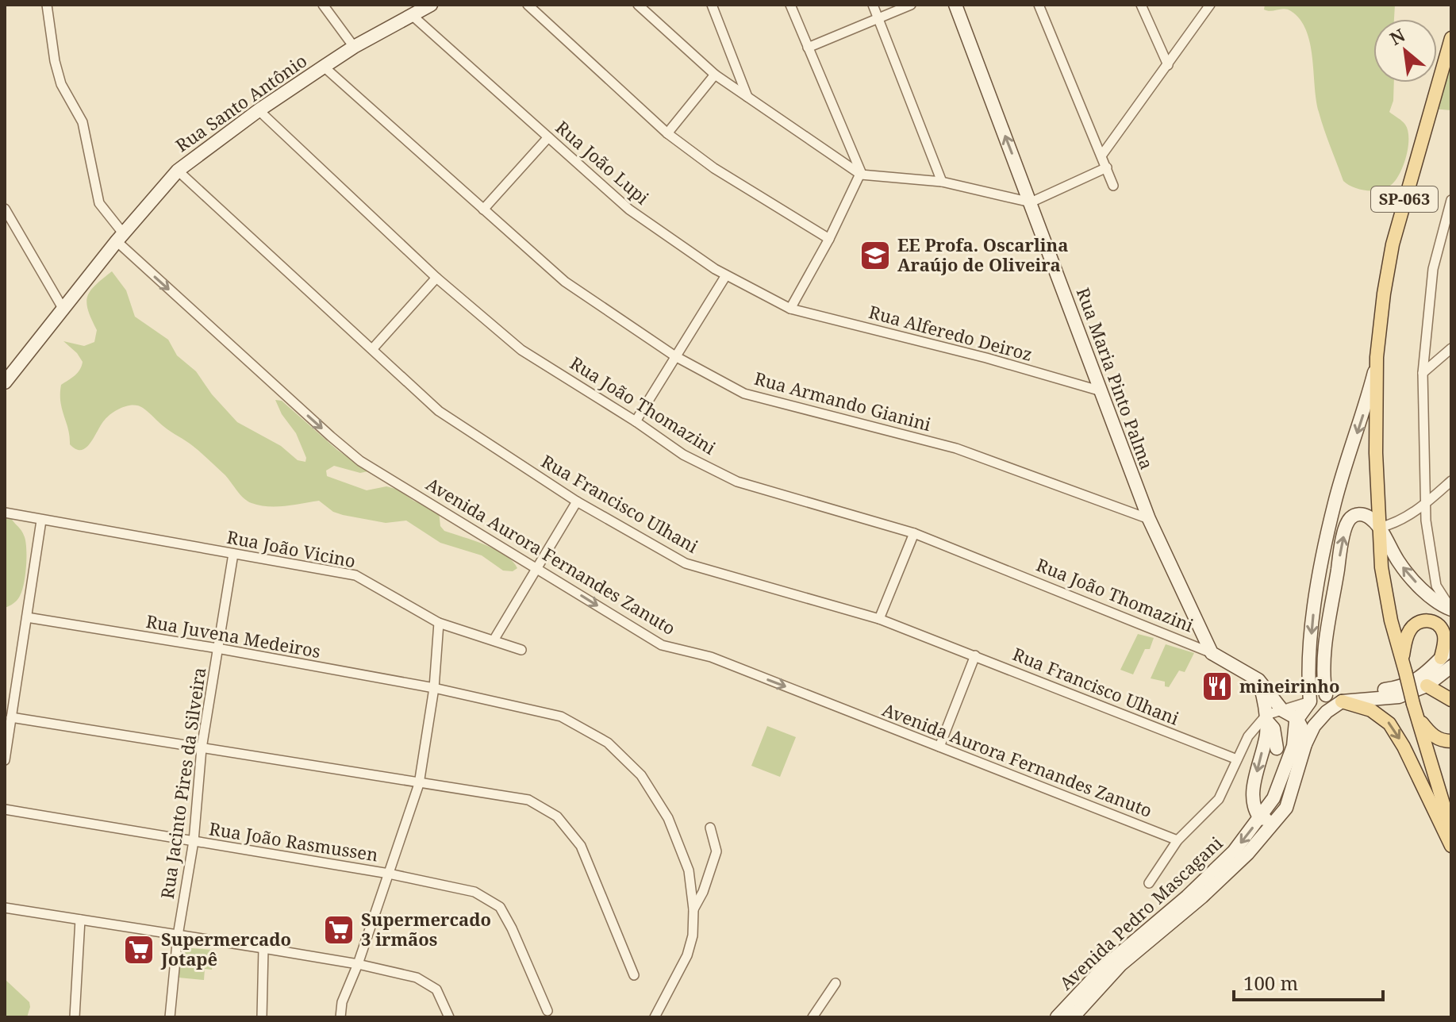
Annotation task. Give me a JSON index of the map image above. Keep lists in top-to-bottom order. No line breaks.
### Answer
{"streets":{"main road":["Rua Santo Antônio","SP-063","Rua Maria Pinto Palma","Rua João Thomazini","Avenida Pedro Mascagani"],"street":["Rua João Lupi","Rua Alferedo Deiroz","Rua Armando Gianini","Rua Francisco Ulhani","Rua João Vicino","Avenida Aurora Fernandes Zanuto","Rua Juvena Medeiros","Rua Jacinto Pires da Silveira","Rua João Rasmussen"]},"crossings":[["Rua Santo Antônio","Rua João Lupi"],["Rua Santo Antônio","Rua Armando Gianini"],["Rua Santo Antônio","Rua João Thomazini"],["Rua Santo Antônio","Rua Francisco Ulhani"],["Rua Santo Antônio","Avenida Aurora Fernandes Zanuto"],["Rua João Lupi","Rua Alferedo Deiroz"],["Rua Alferedo Deiroz","Rua Maria Pinto Palma"],["Rua Maria Pinto Palma","Rua Armando Gianini"],["Rua Maria Pinto Palma","Rua João Thomazini"],["Rua João Vicino","Rua Jacinto Pires da Silveira"],["Rua Juvena Medeiros","Rua Jacinto Pires da Silveira"],["Rua Jacinto Pires da Silveira","Rua João Rasmussen"]],"one_way":["Avenida Aurora Fernandes Zanuto"],"places":{"school or university":["EE Profa. Oscarlina Araújo de Oliveira"],"restaurant":["mineirinho"],"supermarket":["Supermercado 3 irmãos","Supermercado Jotapê"]},"scale_bar":"100 m","north":"top left"}
